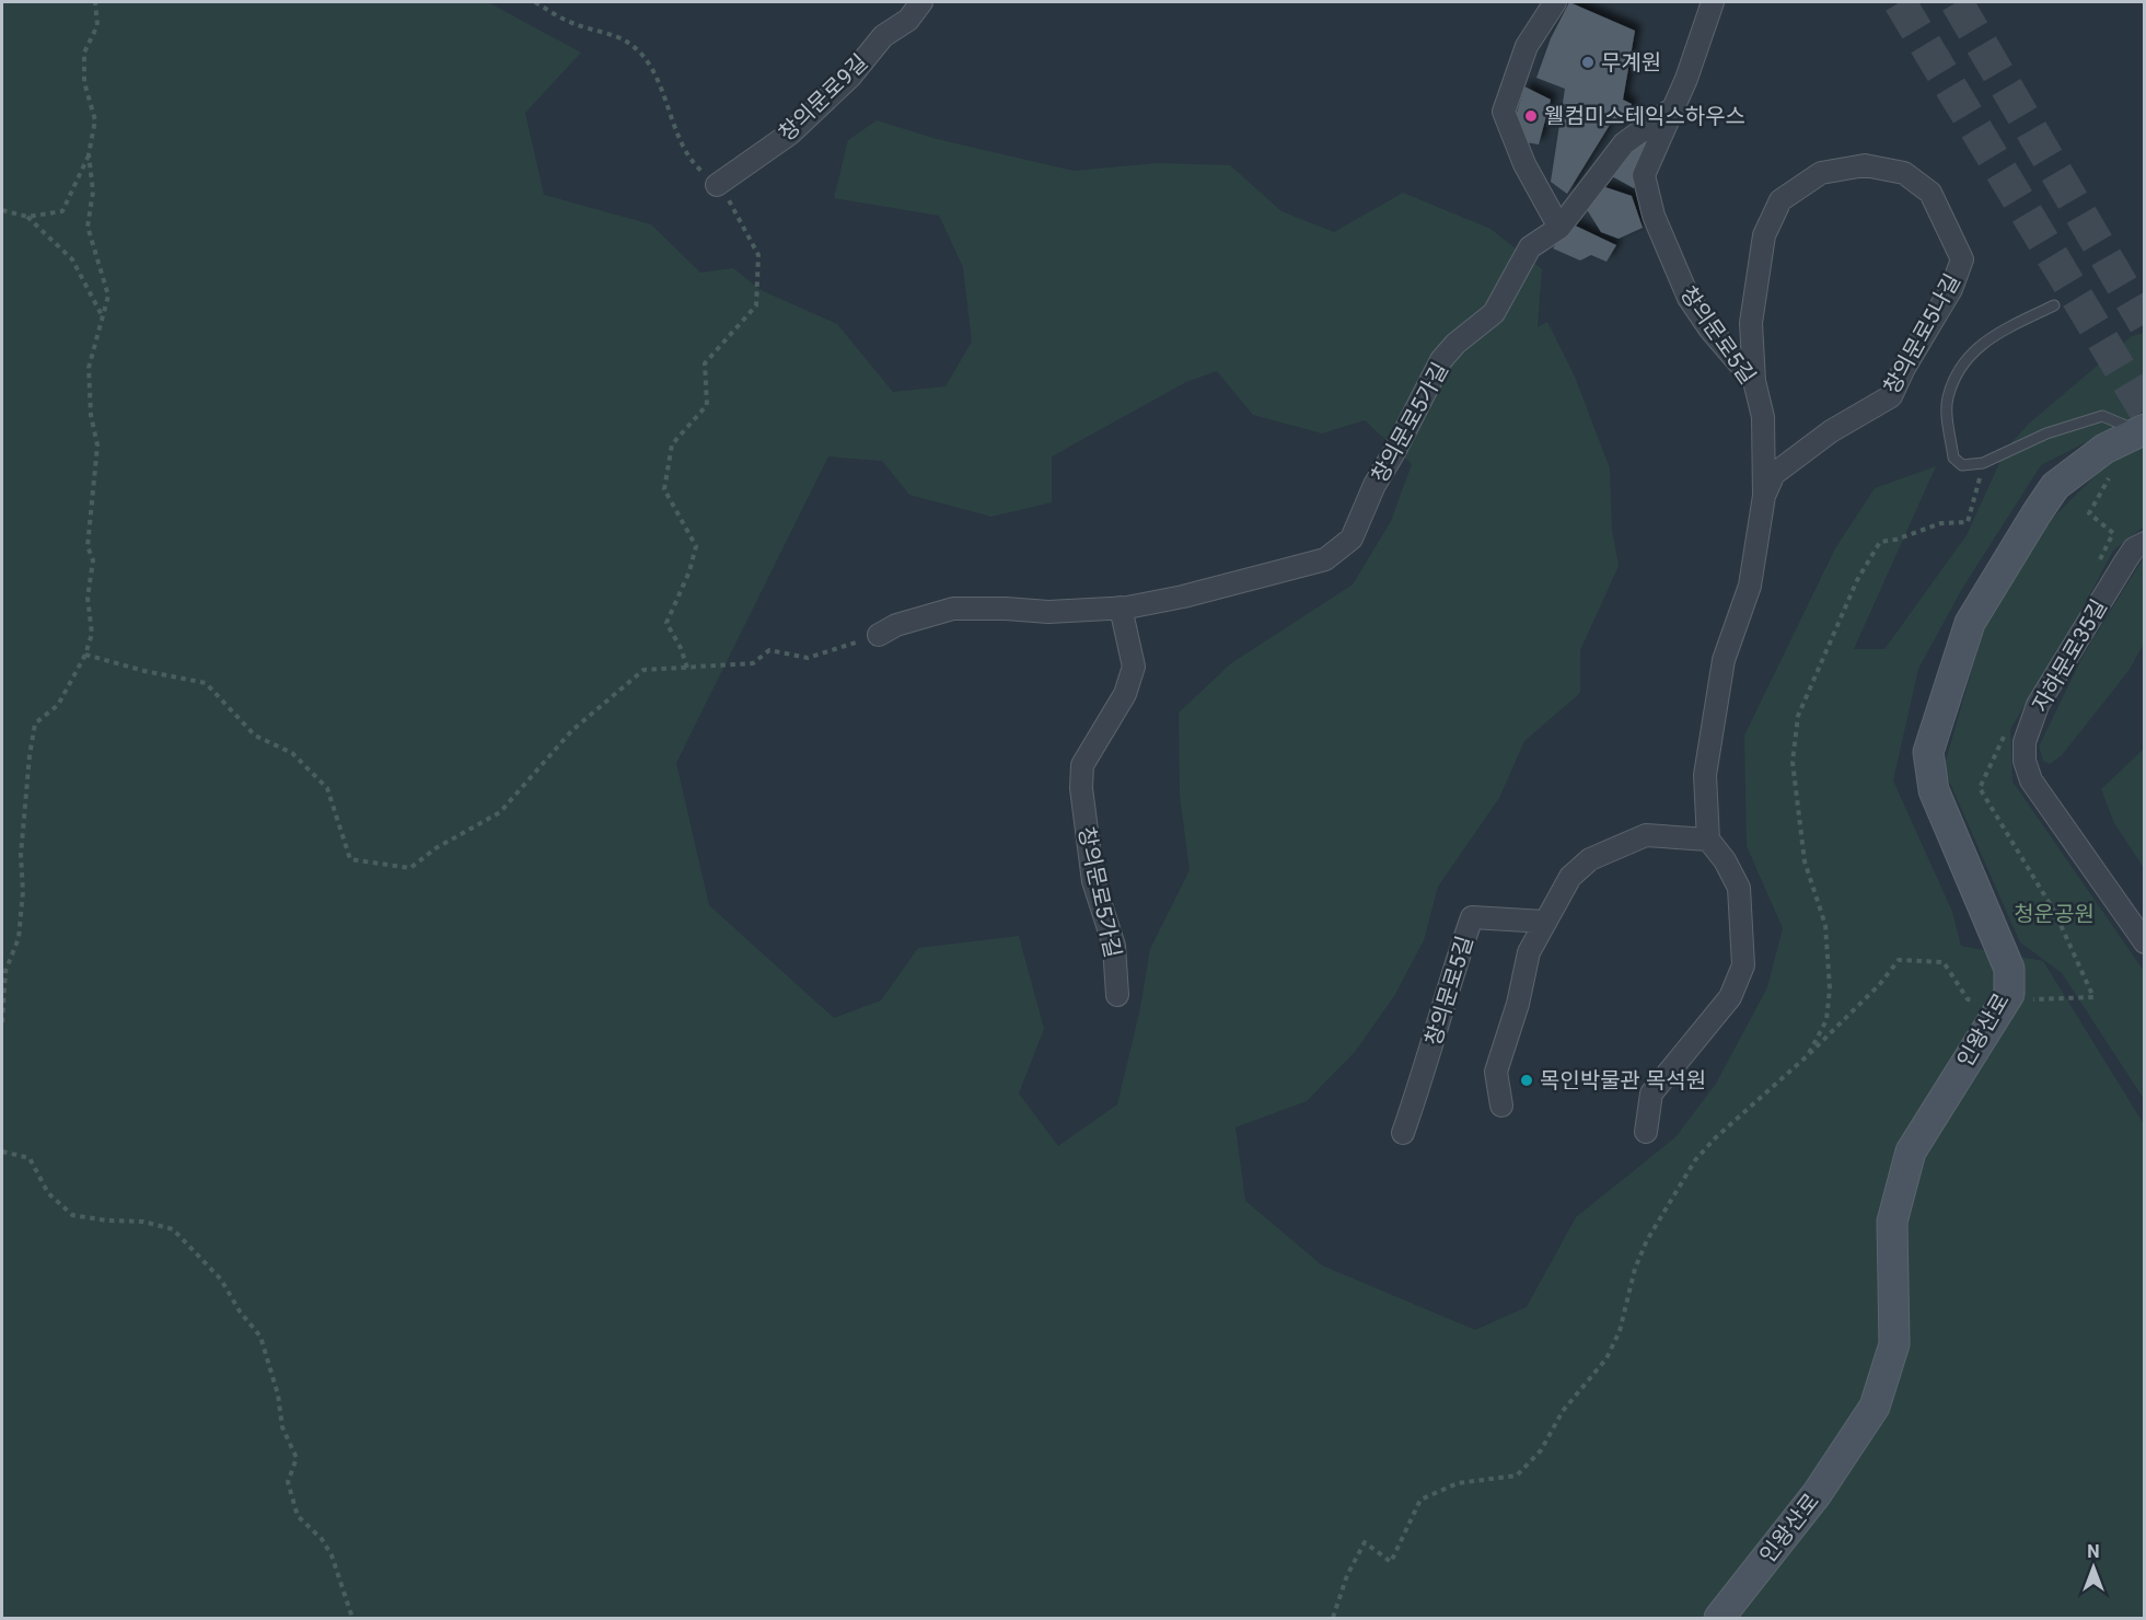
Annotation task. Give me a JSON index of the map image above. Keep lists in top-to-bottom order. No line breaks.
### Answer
{"streets":{"street":["창의문로9길","창의문로5나길","창의문로5길","창의문로5가길","자하문로35길","인왕산로"]},"crossings":[["창의문로5나길","창의문로5길"],["창의문로5길","창의문로5가길"]],"parks":["청운공원"],"places":["무계원","웰컴미스테익스하우스","목인박물관 목석원"],"north":"top"}
